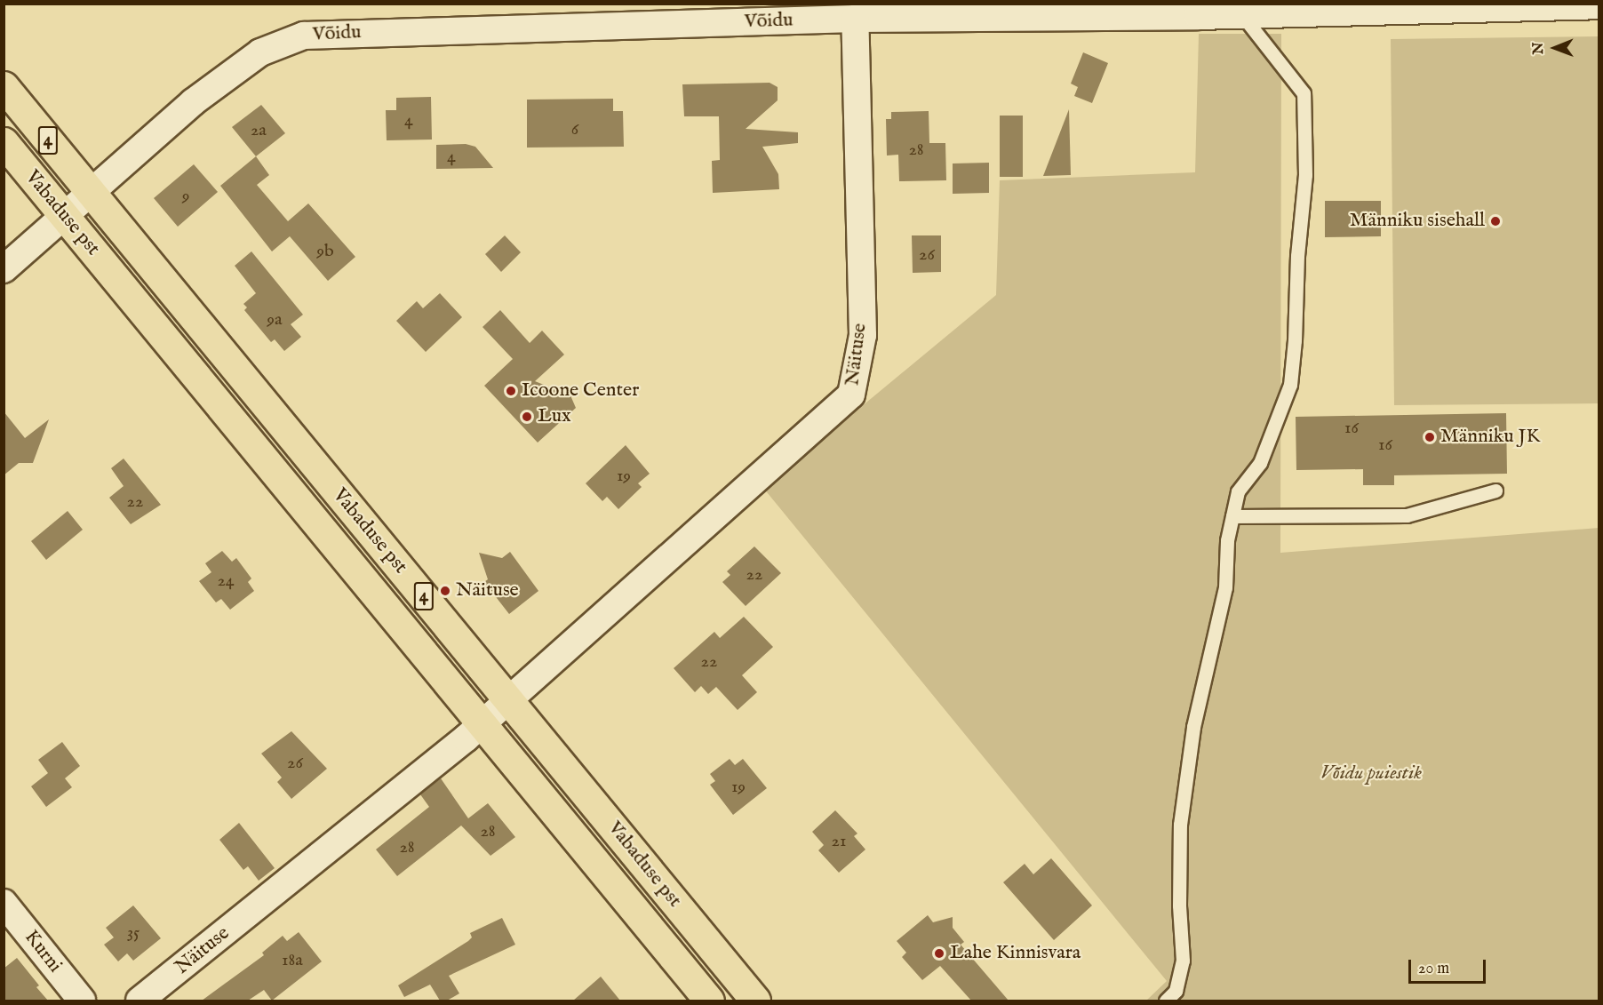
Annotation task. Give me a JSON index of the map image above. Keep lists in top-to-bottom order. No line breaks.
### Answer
{"streets":{"highway":["4","Vabaduse pst"],"street":["Võidu","Näituse","Kurni"]},"crossings":[["Võidu","Vabaduse pst"],["Võidu","Näituse"],["Vabaduse pst","Näituse"]],"parks":["Võidu puiestik"],"places":["Männiku sisehall","Icoone Center","Lux","Männiku JK","Näituse","Lahe Kinnisvara"],"house_numbers":["4","6","2a","28","4","9","9b","26","9a","16","16","19","22","22","24","22","26","19","28","21","28","35","18a"],"scale_bar":"20 m","north":"left"}
